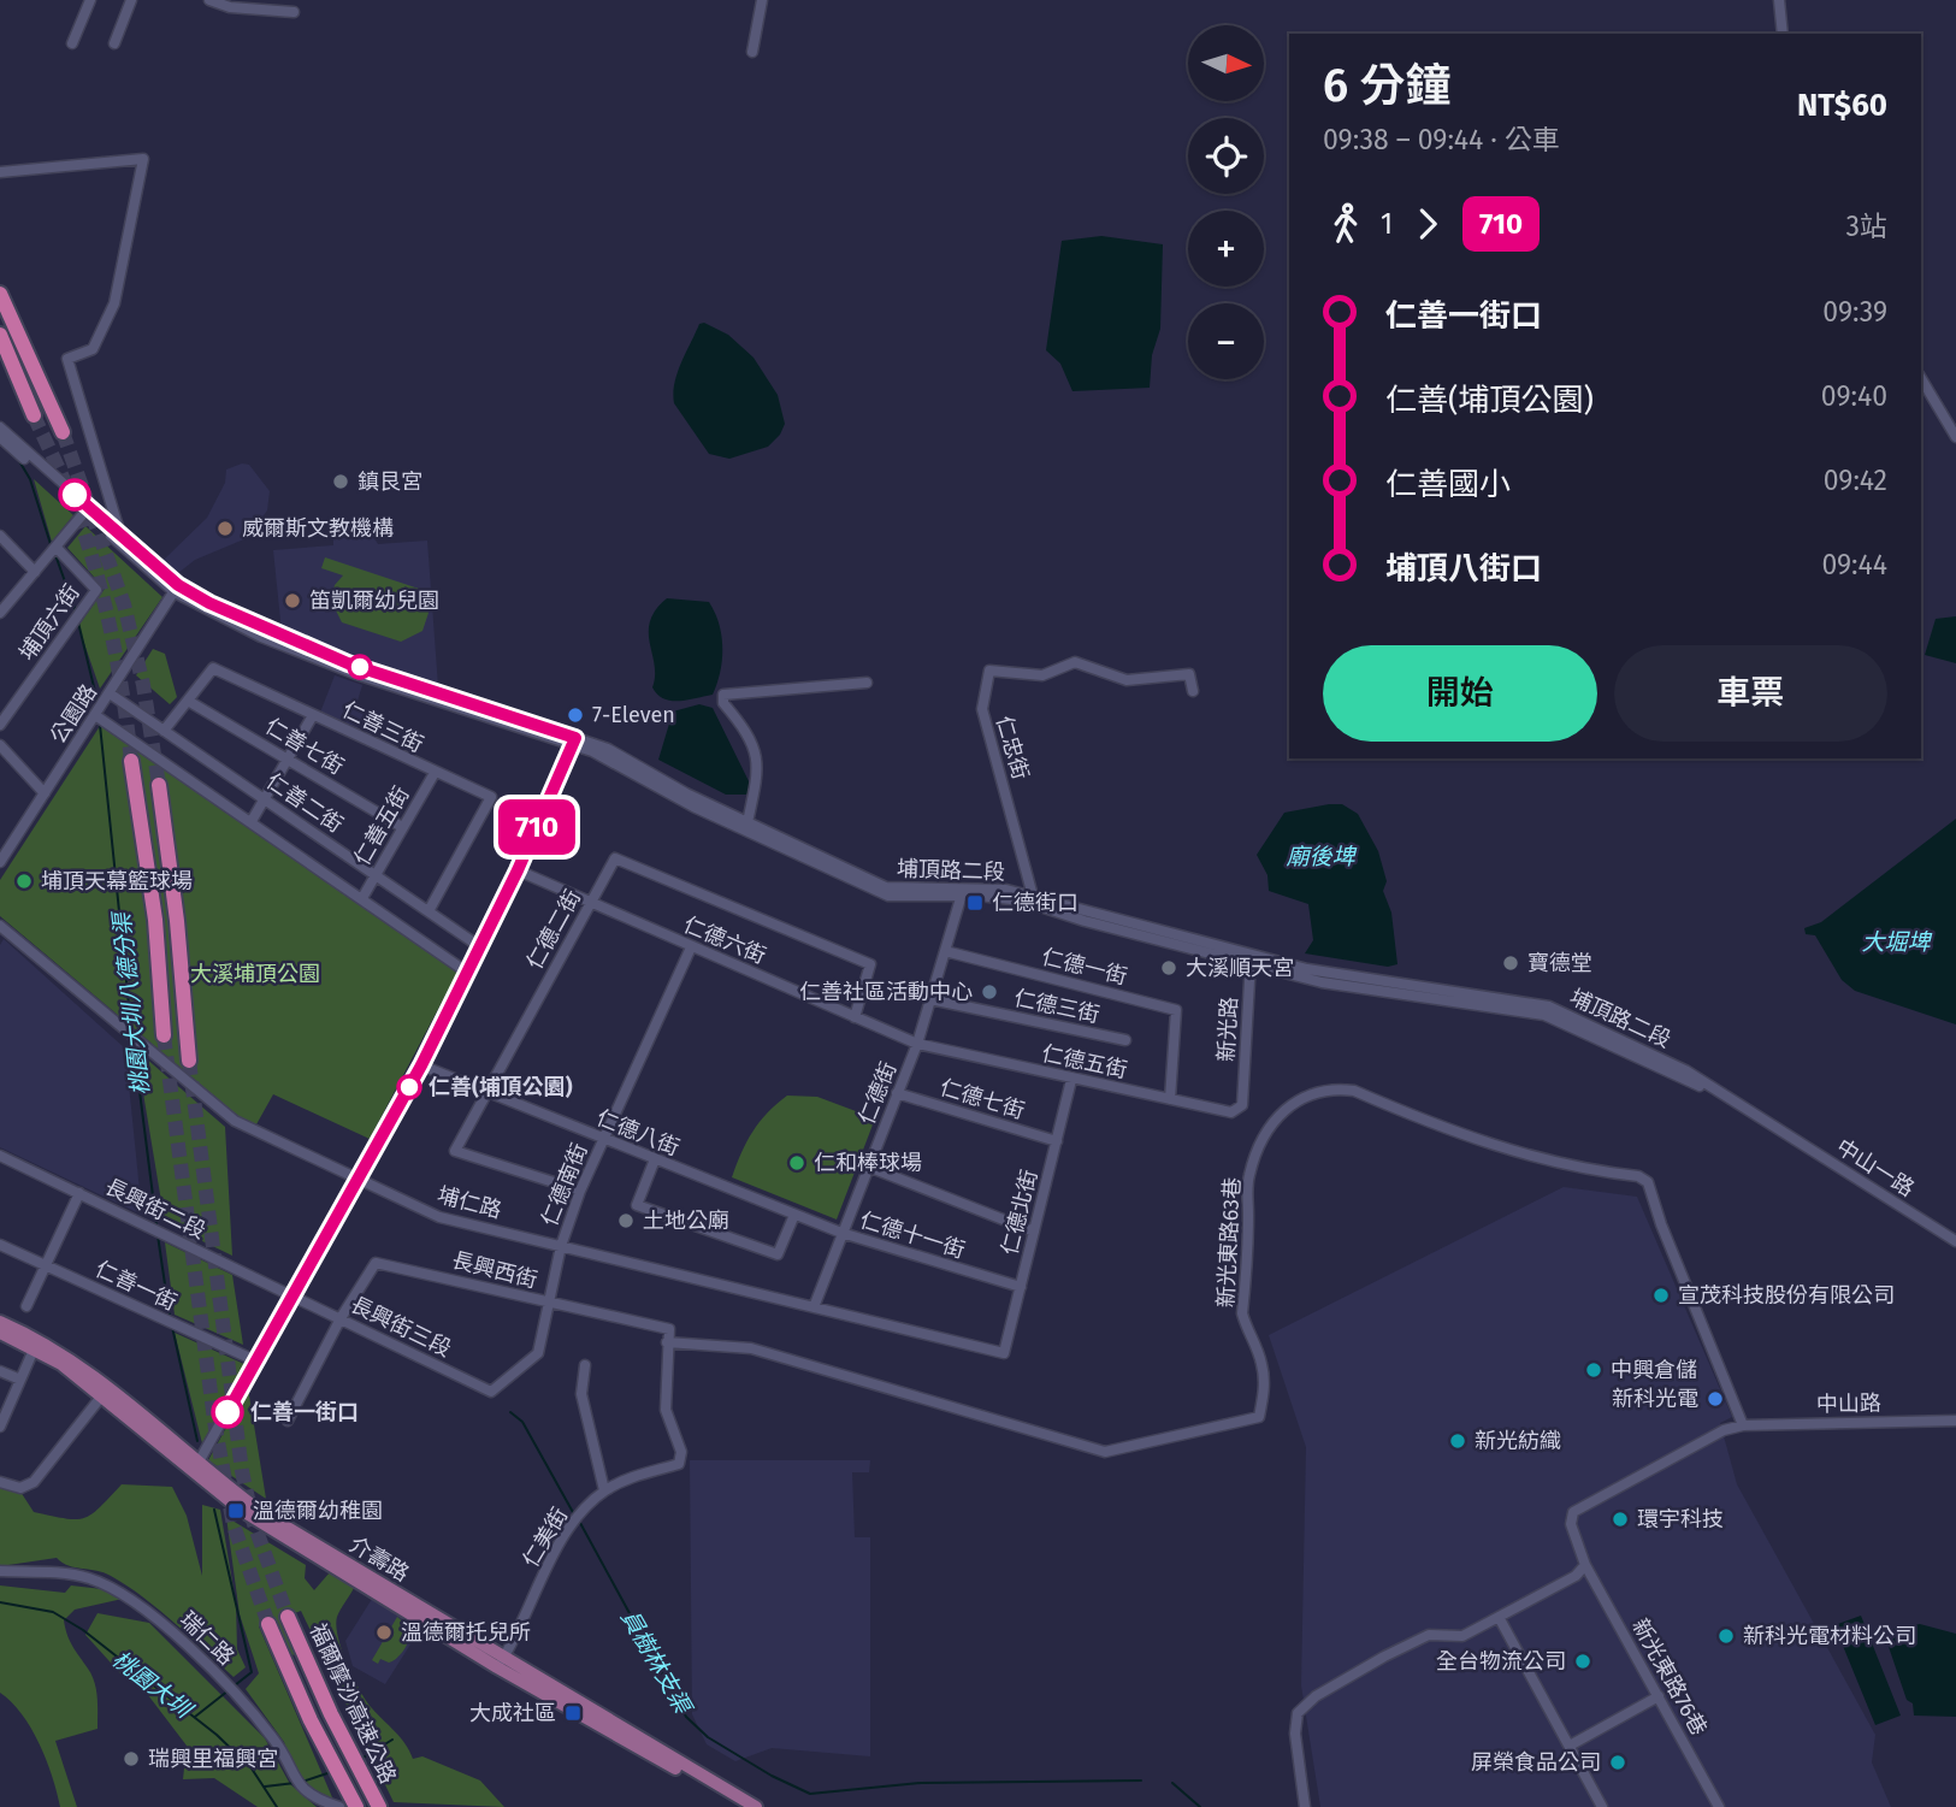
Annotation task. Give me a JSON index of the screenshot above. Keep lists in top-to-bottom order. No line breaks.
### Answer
{"streets":{"highway":["福爾摩沙高速公路"],"main road":["介壽路"],"street":["埔頂六街","公園路","仁善三街","仁善七街","仁忠街","仁善二街","仁善五街","埔頂路二段","仁德二街","仁德六街","仁德一街","仁德三街","新光路","仁德五街","仁德街","仁德七街","仁德八街","中山一路","仁德南街","埔仁路","長興街二段","仁德北街","仁德十一街","新光東路63巷","長興西街","仁善一街","長興街三段","中山路","仁美街","瑞仁路","新光東路76巷"]},"crossings":[["公園路","仁善二街"],["公園路","埔頂路二段"],["仁善三街","仁善七街"],["仁善三街","仁善二街"],["仁善三街","仁善五街"],["仁善七街","仁善五街"],["仁忠街","埔頂路二段"],["仁善二街","仁善五街"],["埔頂路二段","新光路"],["埔頂路二段","仁德街"],["埔頂路二段","中山一路"],["仁德二街","仁德六街"],["仁德二街","仁德八街"],["仁德二街","仁德南街"],["仁德六街","仁德五街"],["仁德六街","仁德街"],["仁德六街","仁德南街"],["仁德一街","仁德五街"],["仁德一街","仁德街"],["仁德三街","仁德街"],["新光路","仁德五街"],["仁德五街","仁德街"],["仁德五街","仁德北街"],["仁德街","仁德七街"],["仁德街","仁德八街"],["仁德街","埔仁路"],["仁德街","仁德十一街"],["仁德七街","仁德北街"],["仁德八街","仁德南街"],["仁德八街","仁德十一街"],["仁德南街","埔仁路"],["仁德南街","長興西街"],["仁德南街","長興街三段"],["埔仁路","仁德北街"],["長興街二段","長興街三段"],["仁德北街","仁德十一街"],["新光東路63巷","中山路"],["新光東路63巷","仁美街"],["新光東路63巷","新光東路76巷"],["長興西街","長興街三段"],["長興西街","仁美街"],["中山路","新光東路76巷"],["仁美街","介壽路"]],"water":["廟後埤","大堀埤","桃園大圳八德分渠","員樹林支渠","桃園大圳"],"parks":["大溪埔頂公園"],"places":{"other":["鎮艮宮","威爾斯文教機構","笛凱爾幼兒園","7-Eleven","埔頂天幕籃球場","寶德堂","大溪順天宮","仁善社區活動中心","仁善(埔頂公園)","仁和棒球場","土地公廟","宣茂科技股份有限公司","中興倉儲","新科光電","仁善一街口","新光紡織","環宇科技","溫德爾托兒所","新科光電材料公司","全台物流公司","瑞興里福興宮","屏榮食品公司"],"transit":["仁德街口","溫德爾幼稚園","大成社區"]},"lines":["bus line 710"],"north":"right","page":{"on_map":"710","map_buttons":["+","−"],"heading":["6 分鐘","09:38 – 09:44 · 公車","NT$60"],"legs":["1","710","3站"],"list":[{"name":"仁善一街口","value":"09:39"},{"name":"仁善(埔頂公園)","value":"09:40"},{"name":"仁善國小","value":"09:42"},{"name":"埔頂八街口","value":"09:44"}],"buttons":["開始","車票"]}}
